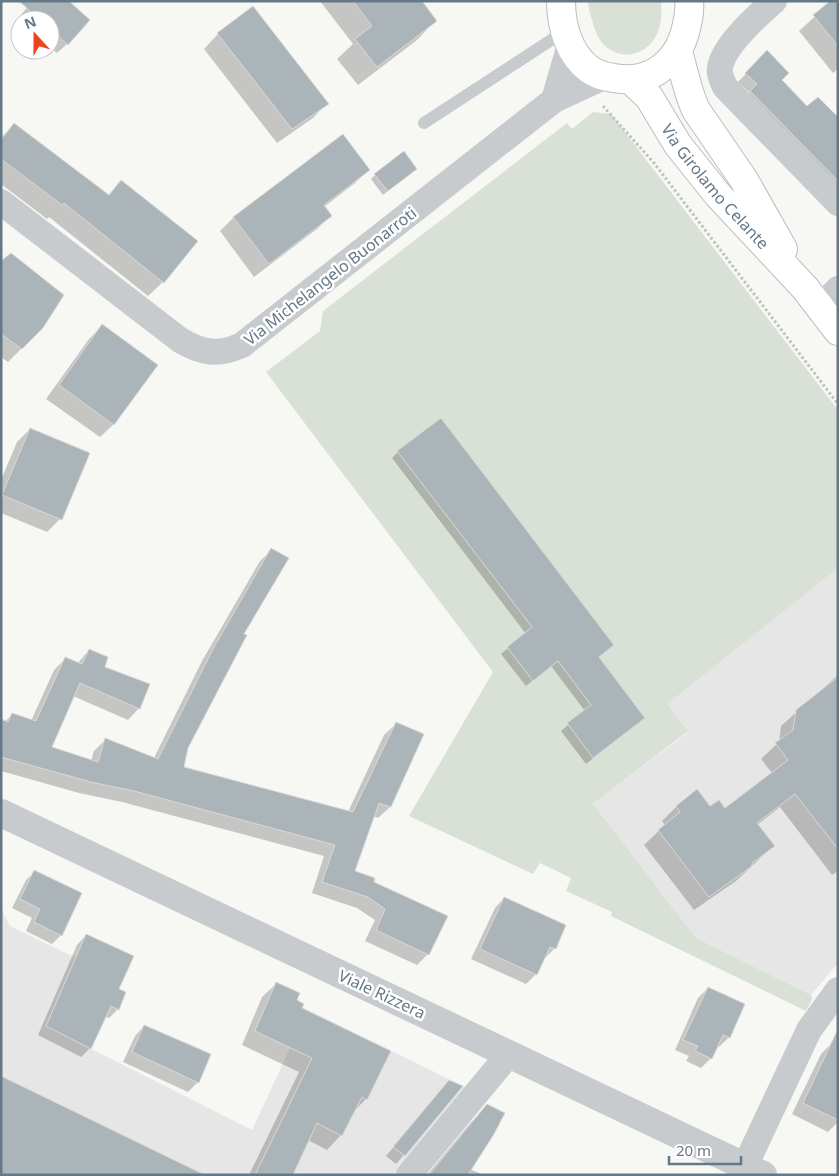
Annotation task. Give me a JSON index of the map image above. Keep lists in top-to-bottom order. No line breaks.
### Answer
{"streets":{"main road":["Via Girolamo Celante"],"street":["Via Michelangelo Buonarroti","Viale Rizzera"]},"scale_bar":"20 m","north":"top"}
